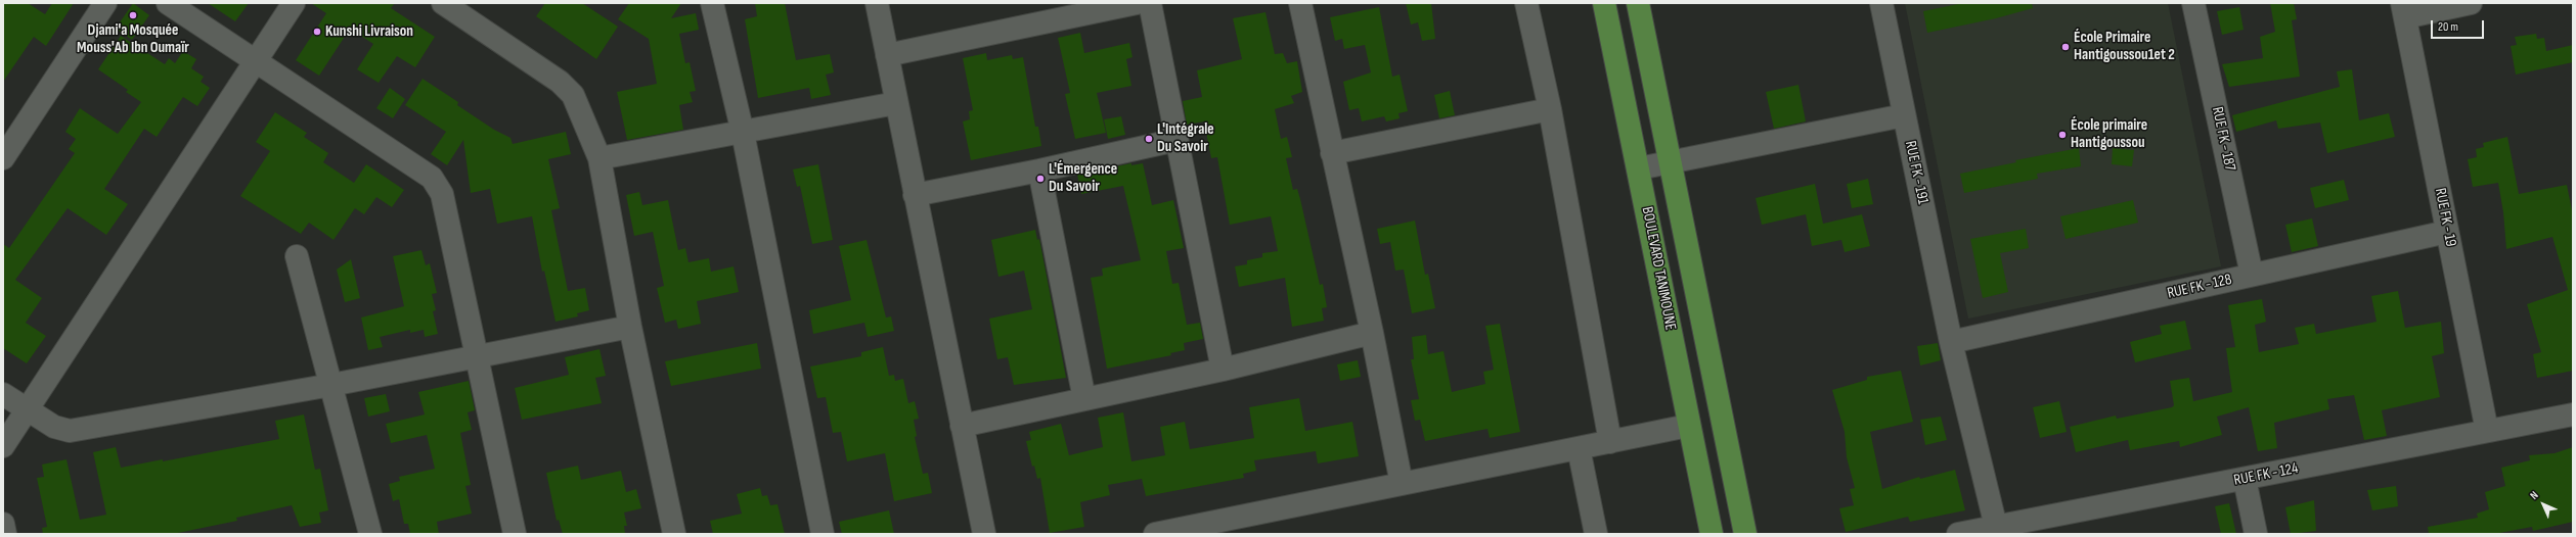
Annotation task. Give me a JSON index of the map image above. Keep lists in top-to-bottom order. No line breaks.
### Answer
{"streets":{"main road":["BOULEVARD TANIMOUNE"],"street":["RUE FK - 187","RUE FK - 191","RUE FK - 19","RUE FK - 128","RUE FK - 124"]},"crossings":[["RUE FK - 187","RUE FK - 128"],["RUE FK - 191","RUE FK - 128"],["RUE FK - 191","RUE FK - 124"],["RUE FK - 19","RUE FK - 128"],["RUE FK - 19","RUE FK - 124"]],"places":["Djami'a Mosquée Mouss'Ab Ibn Oumaïr","Kunshi Livraison","École Primaire Hantigoussou1et 2","École primaire Hantigoussou","L'Intégrale Du Savoir","L'Émergence Du Savoir"],"scale_bar":"20 m","north":"top left"}
